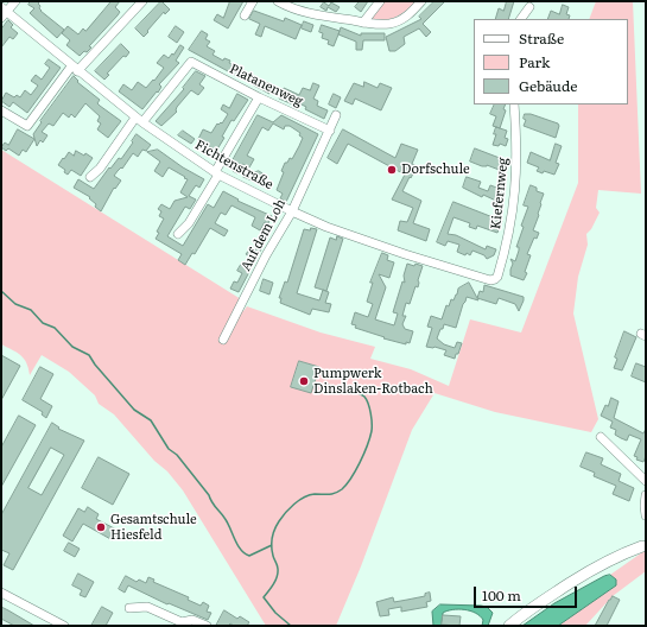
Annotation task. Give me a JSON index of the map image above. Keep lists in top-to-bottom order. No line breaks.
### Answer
{"streets":{"street":["Platanenweg","Fichtenstraße","Kiefernweg","Auf dem Loh"]},"crossings":[["Platanenweg","Fichtenstraße"],["Platanenweg","Auf dem Loh"],["Fichtenstraße","Kiefernweg"],["Fichtenstraße","Auf dem Loh"]],"places":["Dorfschule","Pumpwerk Dinslaken-Rotbach","Gesamtschule Hiesfeld"],"legend":["Straße","Park","Gebäude"],"scale_bar":"100 m"}
